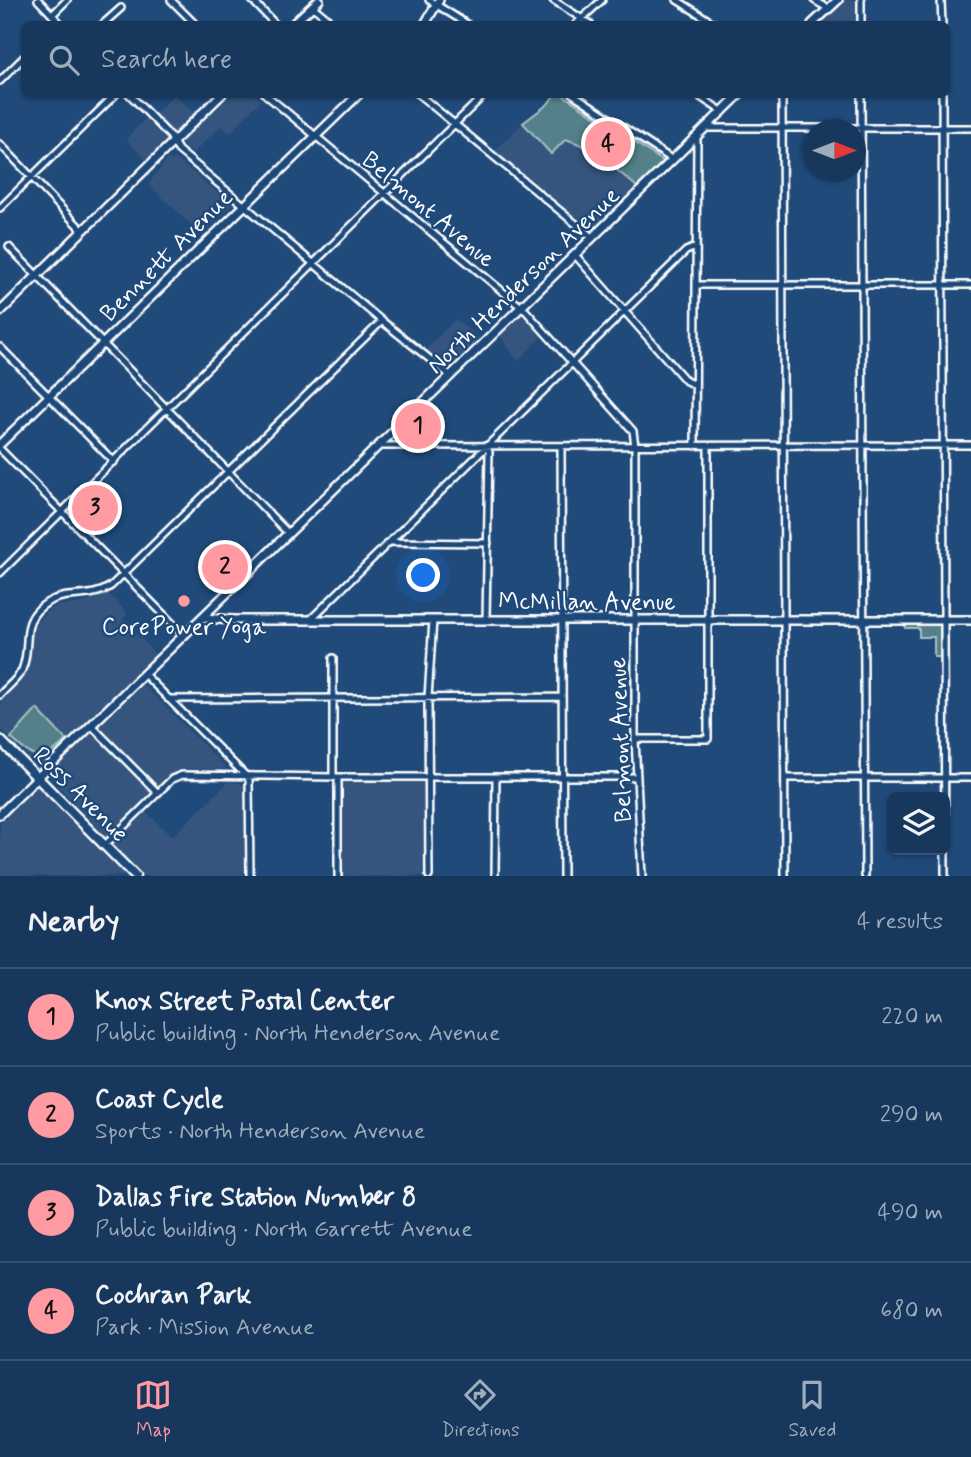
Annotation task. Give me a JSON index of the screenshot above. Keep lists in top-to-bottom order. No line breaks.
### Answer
{"streets":{"main road":["Ross Avenue"],"street":["Belmont Avenue","Bennett Avenue","North Henderson Avenue","McMillan Avenue"]},"crossings":[["Belmont Avenue","Bennett Avenue"],["Belmont Avenue","North Henderson Avenue"],["Belmont Avenue","McMillan Avenue"],["North Henderson Avenue","McMillan Avenue"],["North Henderson Avenue","Ross Avenue"]],"places":["CorePower Yoga"],"north":"right","page":{"search":"Search here","pins":["4","1","3","2"],"heading":["Nearby","4 results"],"list":[{"mark":"1","name":"Knox Street Postal Center","note":"Public building · North Henderson Avenue","value":"220 m"},{"mark":"2","name":"Coast Cycle","note":"Sports · North Henderson Avenue","value":"290 m"},{"mark":"3","name":"Dallas Fire Station Number 8","note":"Public building · North Garrett Avenue","value":"490 m"},{"mark":"4","name":"Cochran Park","note":"Park · Mission Avenue","value":"680 m"}],"nav":["Map","Directions","Saved"]}}
